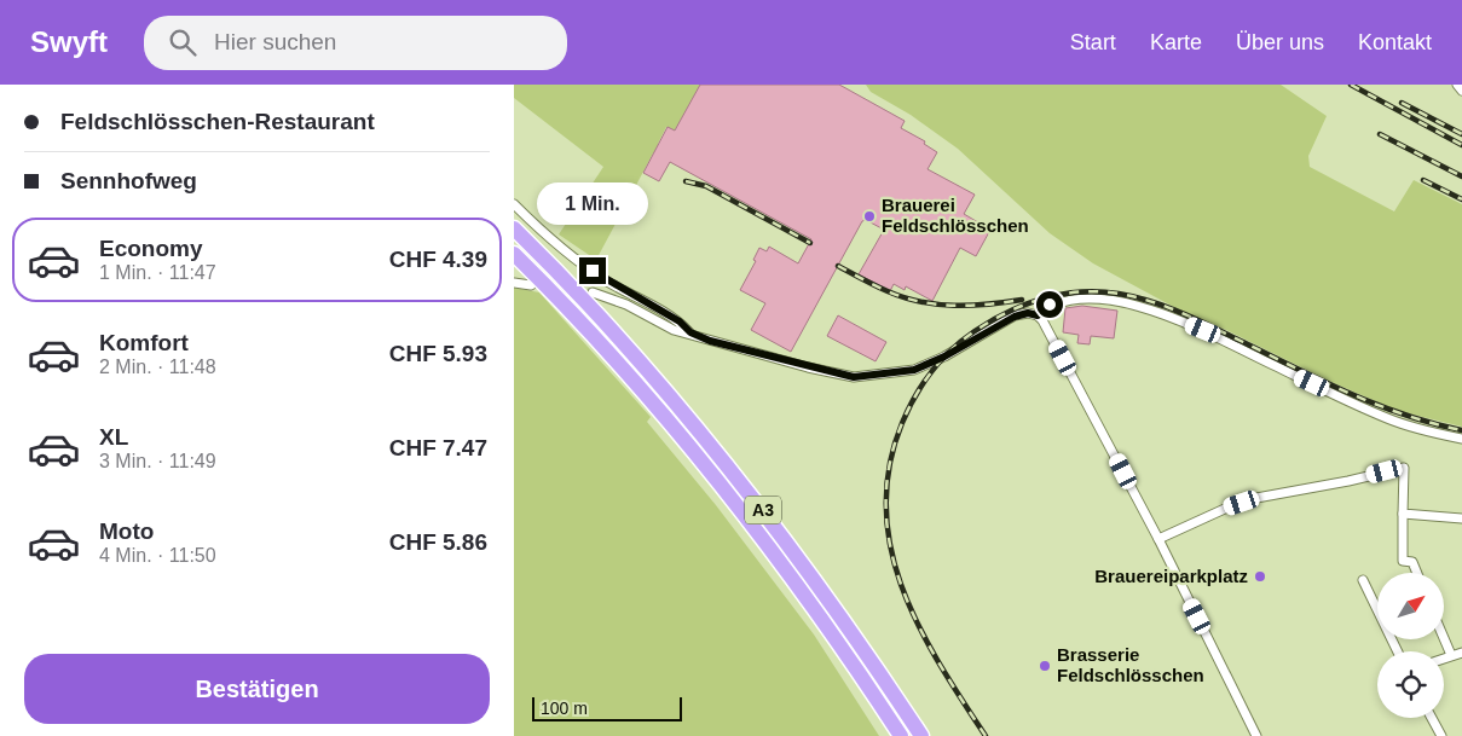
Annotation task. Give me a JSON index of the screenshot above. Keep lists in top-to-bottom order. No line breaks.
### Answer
{"streets":{"highway":["A3"]},"places":["Brauerei Feldschlösschen","Brauereiparkplatz","Brasserie Feldschlösschen"],"scale_bar":"100 m","north":"top right","page":{"header":"Swyft","search":"Hier suchen","nav":["Start","Karte","Über uns","Kontakt"],"banner":["Feldschlösschen-Restaurant","Sennhofweg"],"bubble":"1 Min.","list":[{"name":"Economy","note":"1 Min. · 11:47","value":"CHF 4.39"},{"name":"Komfort","note":"2 Min. · 11:48","value":"CHF 5.93"},{"name":"XL","note":"3 Min. · 11:49","value":"CHF 7.47"},{"name":"Moto","note":"4 Min. · 11:50","value":"CHF 5.86"}],"buttons":"Bestätigen","scale":"100 m"}}
